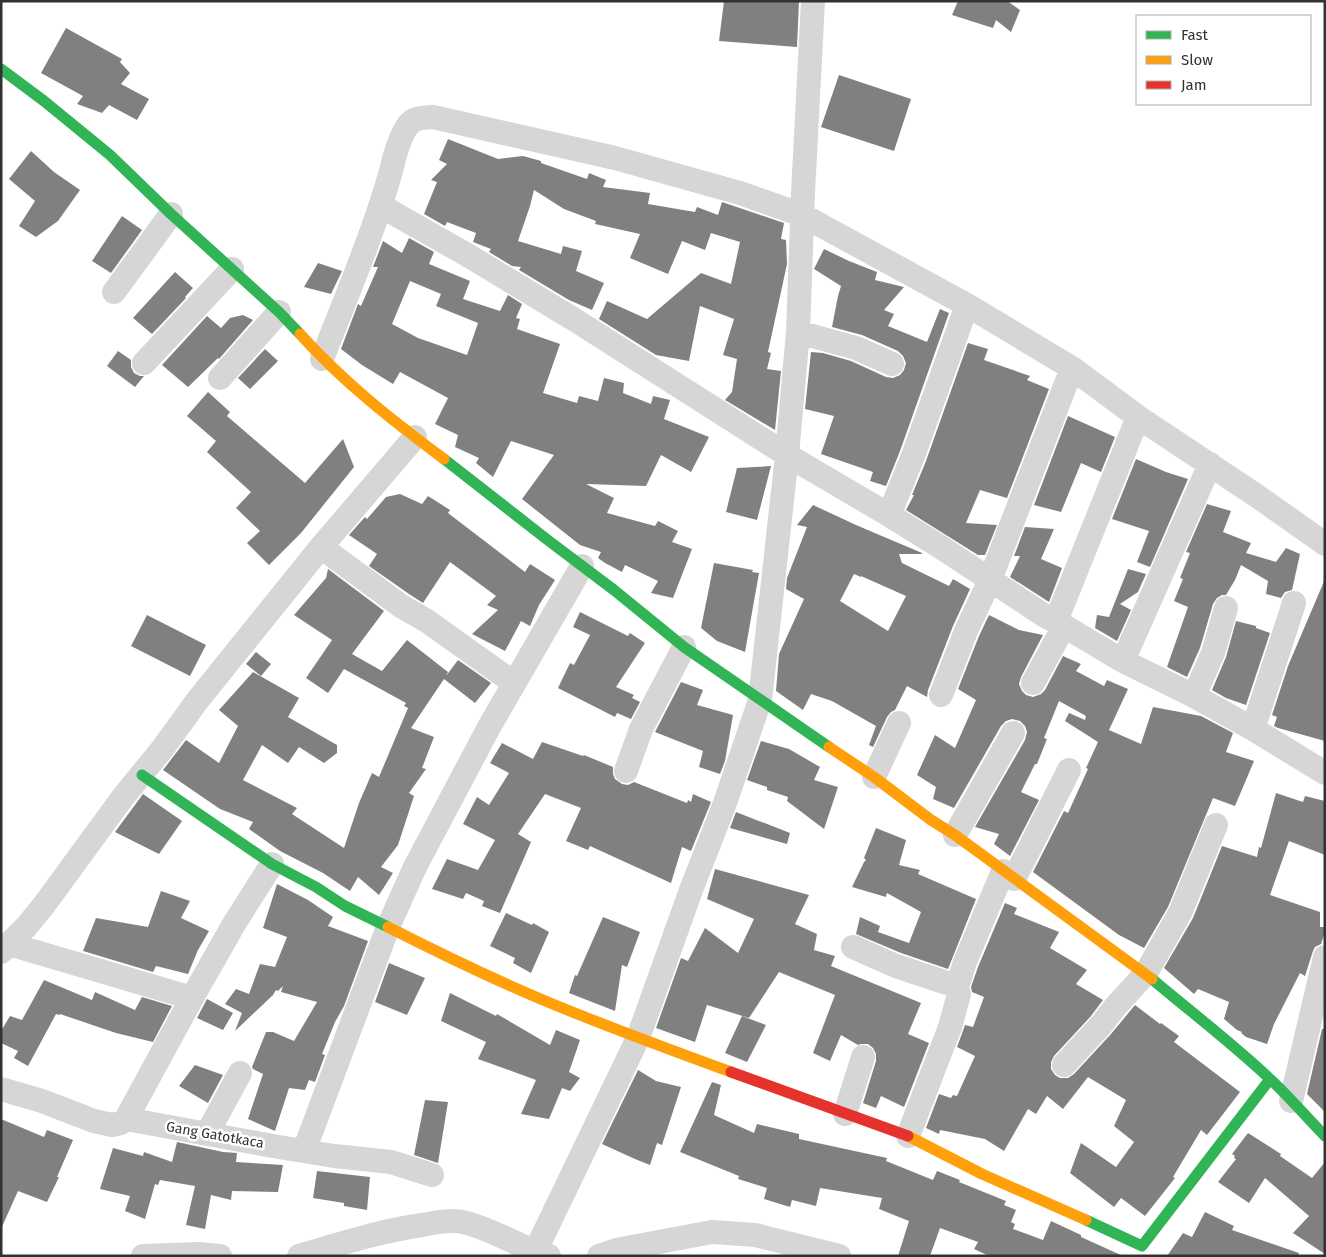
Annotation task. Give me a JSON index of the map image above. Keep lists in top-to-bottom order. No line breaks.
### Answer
{"streets":{"street":["Gang Gatotkaca"]},"legend":["Fast","Slow","Jam"]}
